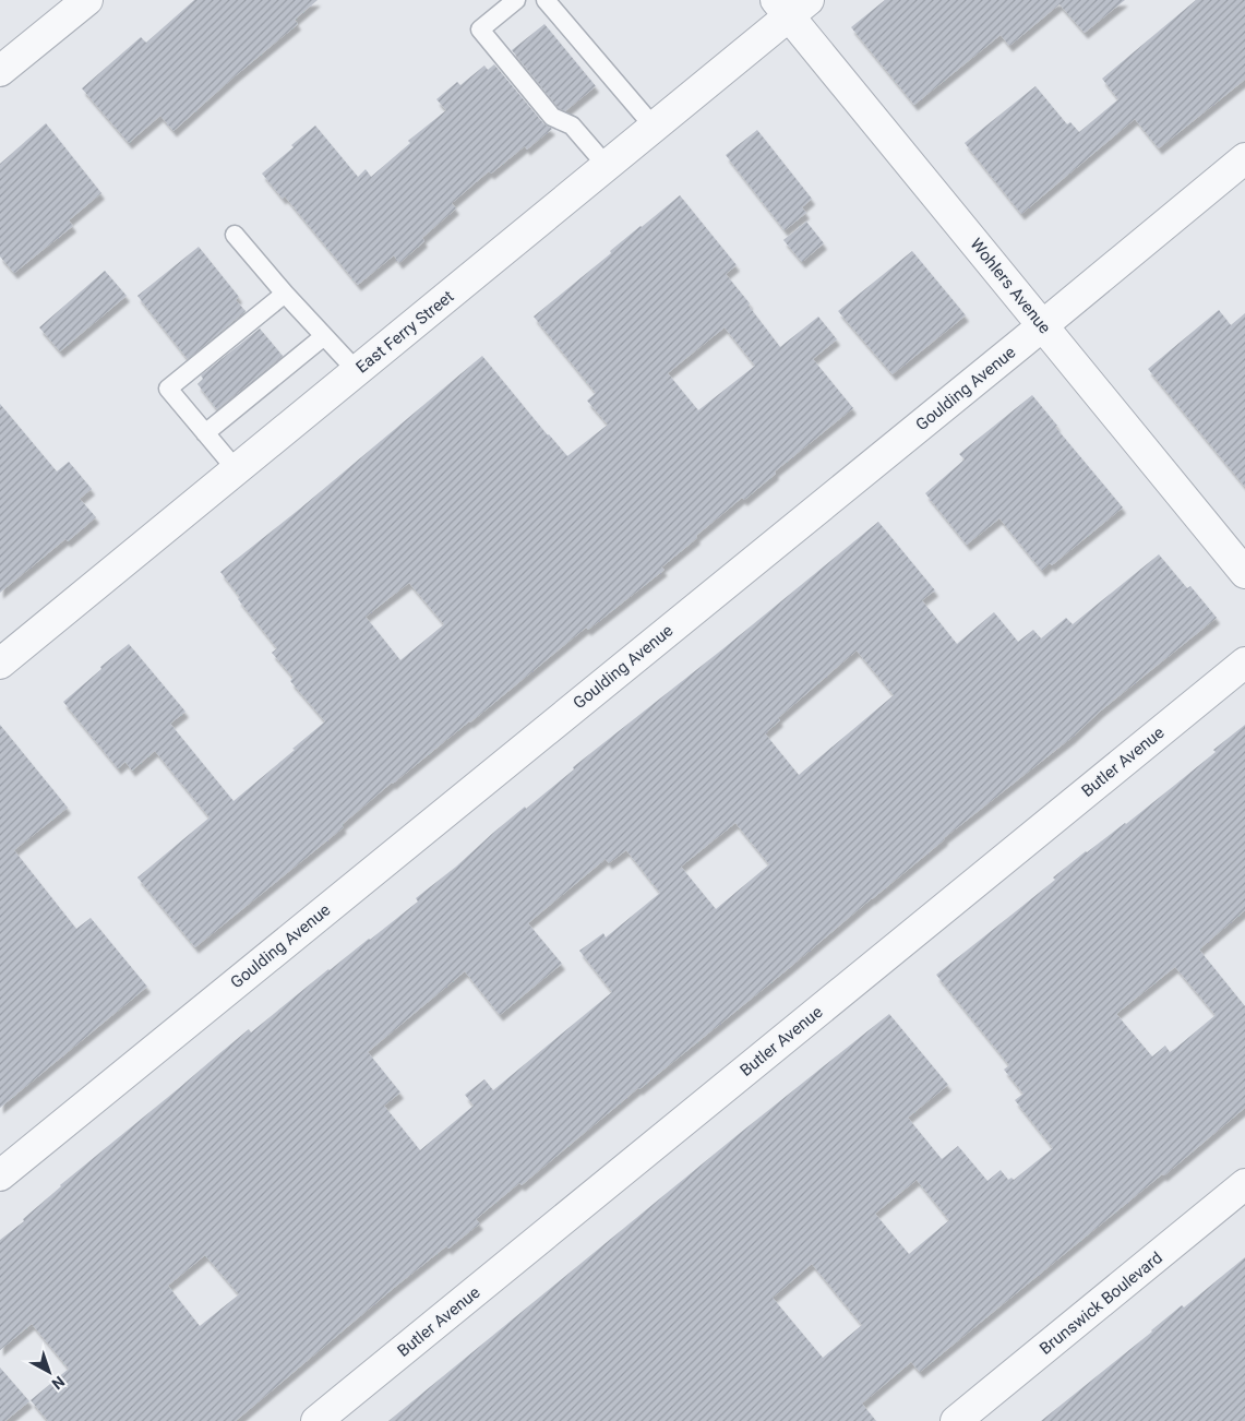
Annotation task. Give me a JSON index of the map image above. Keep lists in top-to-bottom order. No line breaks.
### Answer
{"streets":{"street":["Wohlers Avenue","East Ferry Street","Goulding Avenue","Butler Avenue","Brunswick Boulevard"]},"crossings":[["Wohlers Avenue","East Ferry Street"],["Wohlers Avenue","Goulding Avenue"]],"north":"bottom right"}
